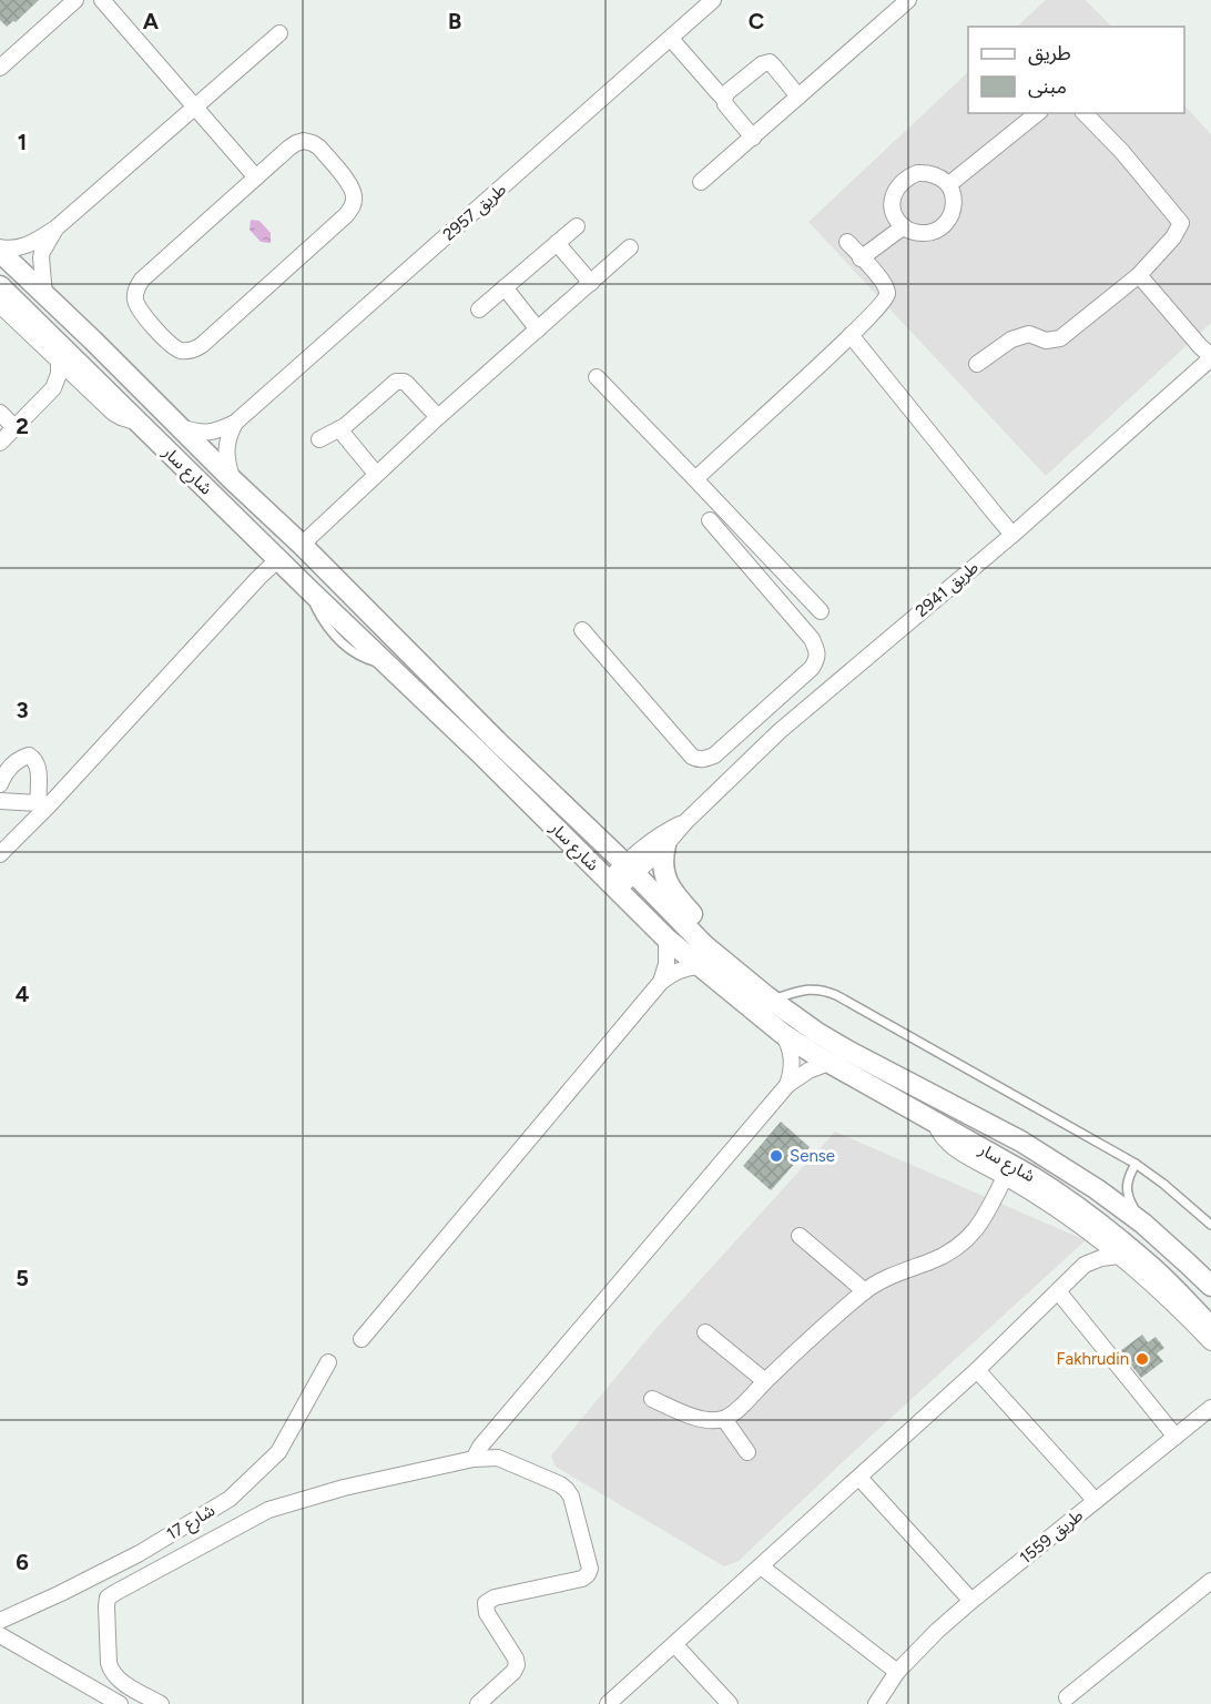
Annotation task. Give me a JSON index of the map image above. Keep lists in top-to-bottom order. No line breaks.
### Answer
{"streets":{"street":["طريق 2957","شارع سار","طريق 2941","شارع 17","طريق 1559"]},"crossings":[["طريق 2957","شارع سار"],["شارع سار","طريق 2941"]],"places":["Sense","Fakhrudin"],"legend":["طريق","مبنى"],"grid":{"columns":["A","B","C"],"rows":["1","2","3","4","5","6"]}}
